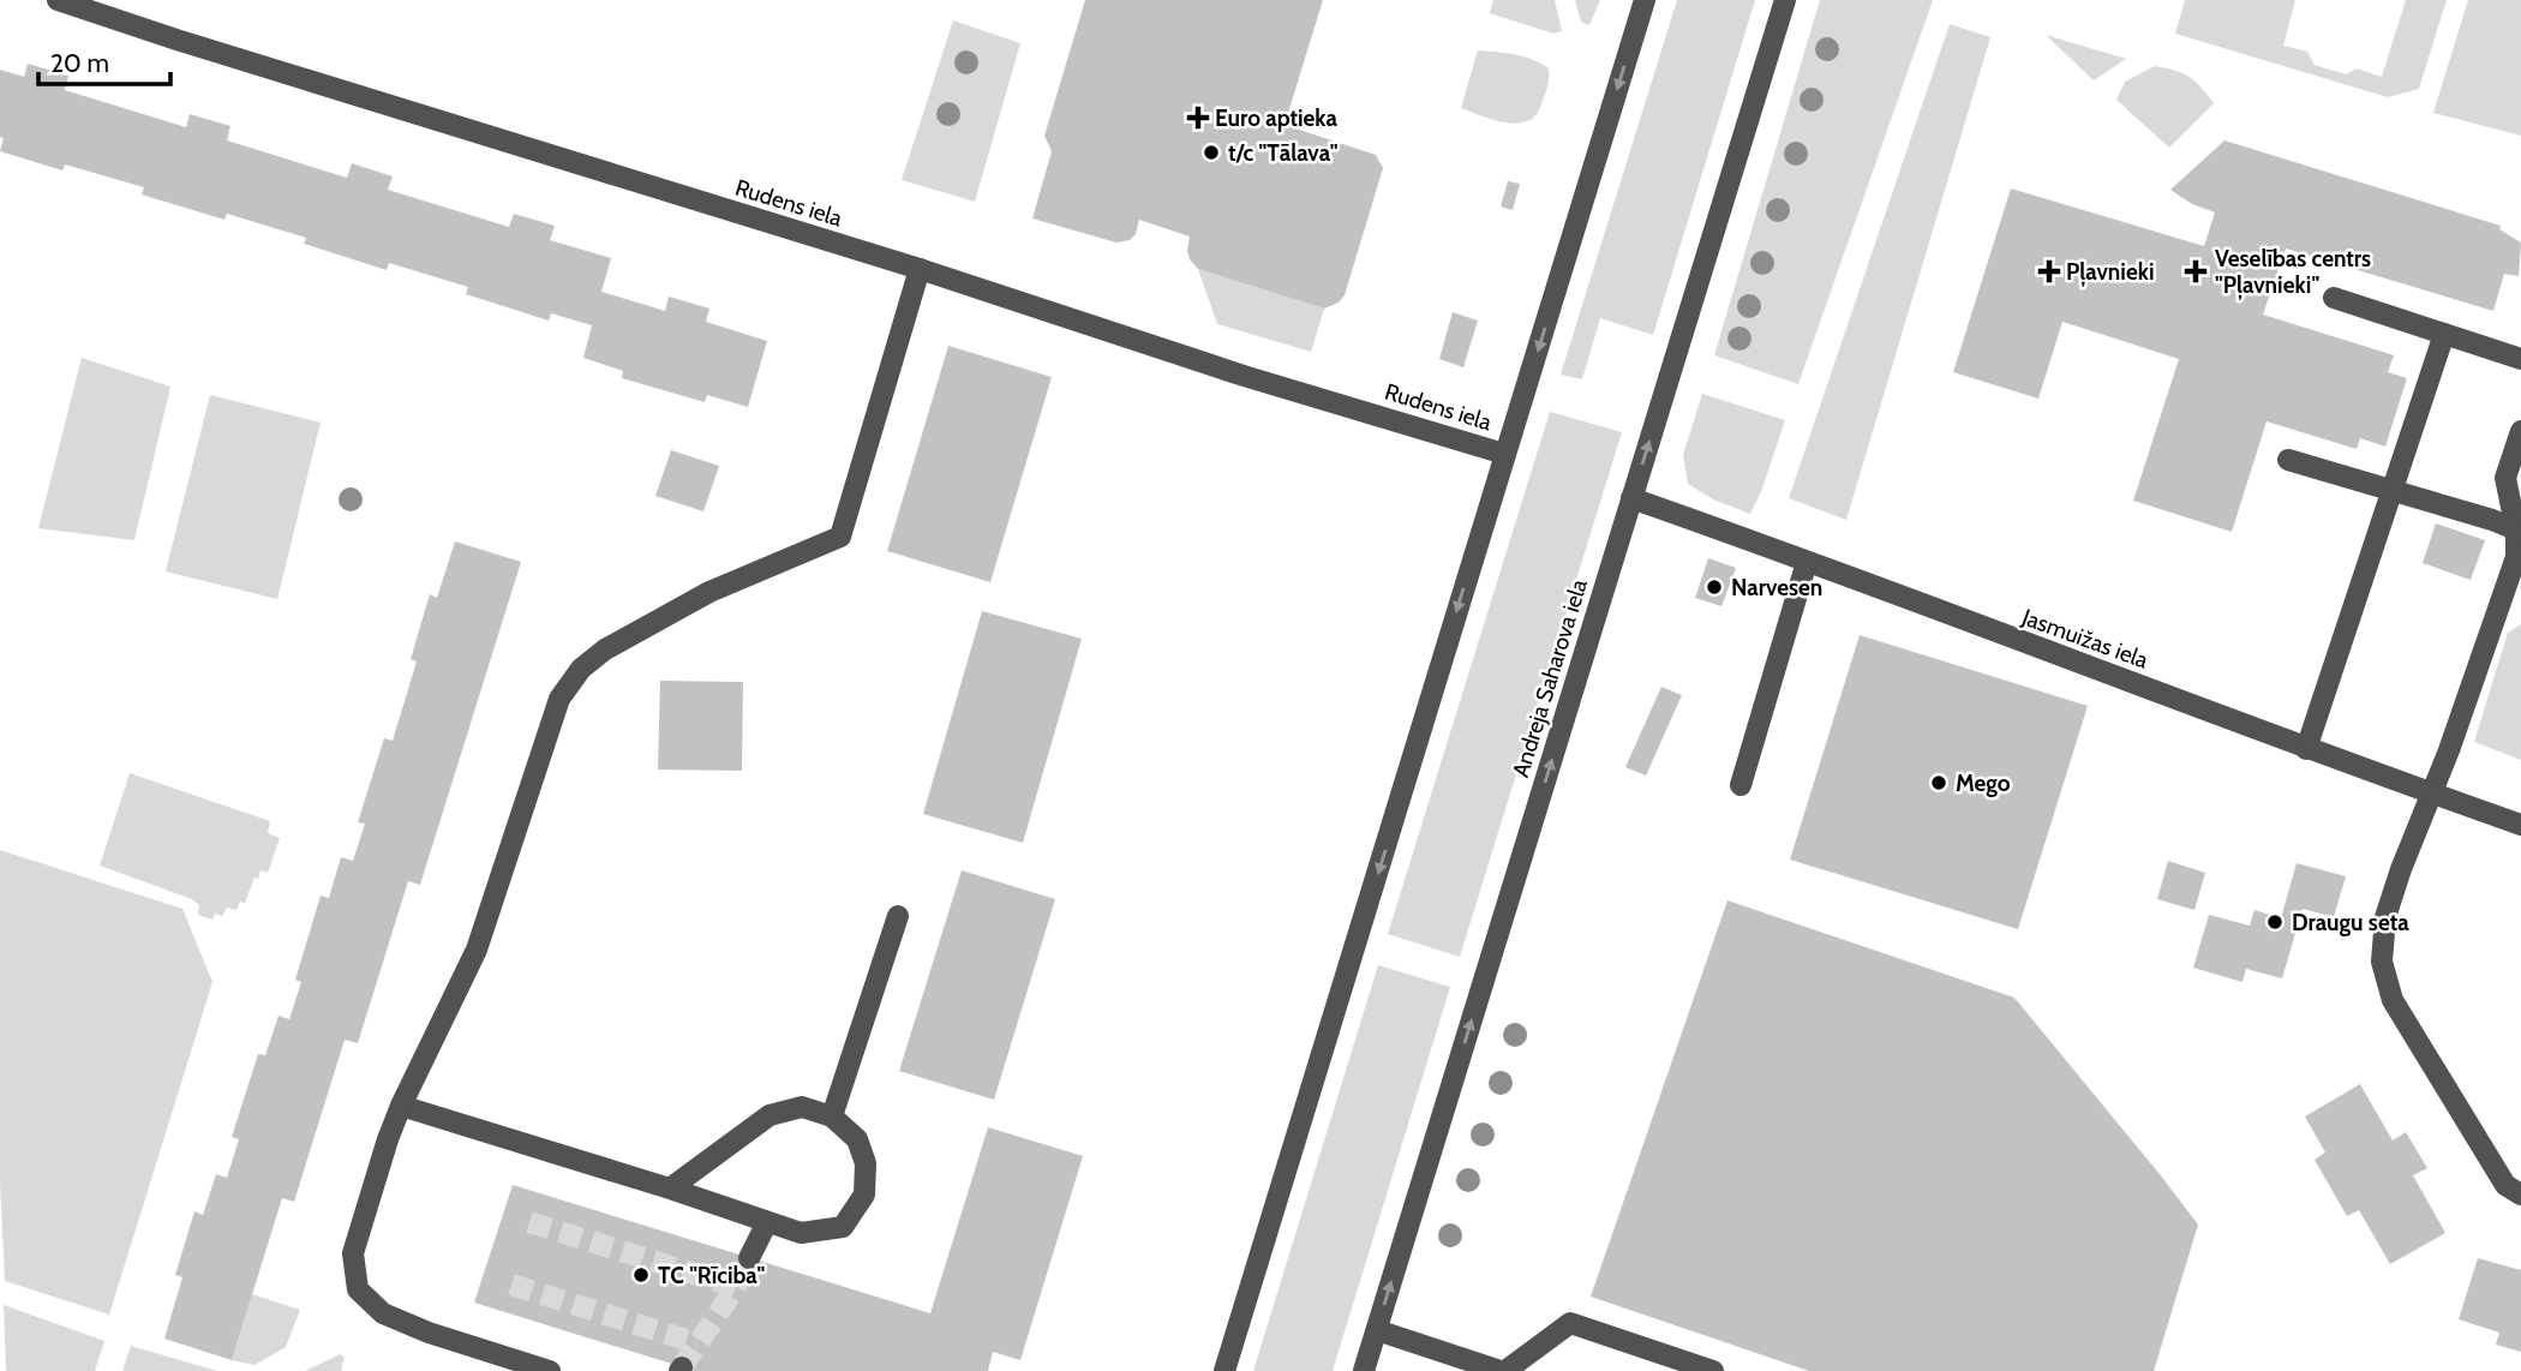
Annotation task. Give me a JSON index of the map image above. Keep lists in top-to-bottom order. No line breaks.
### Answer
{"streets":{"street":["Rudens iela","Jasmuižas iela","Andreja Saharova iela"]},"crossings":[["Jasmuižas iela","Andreja Saharova iela"]],"places":{"health":["Euro aptieka","Pļavnieki","Veselības centrs \"Pļavnieki\""],"other":["t/c \"Tālava\"","Narvesen","Mego","Draugu seta","TC \"Rīciba\""]},"scale_bar":"20 m"}
